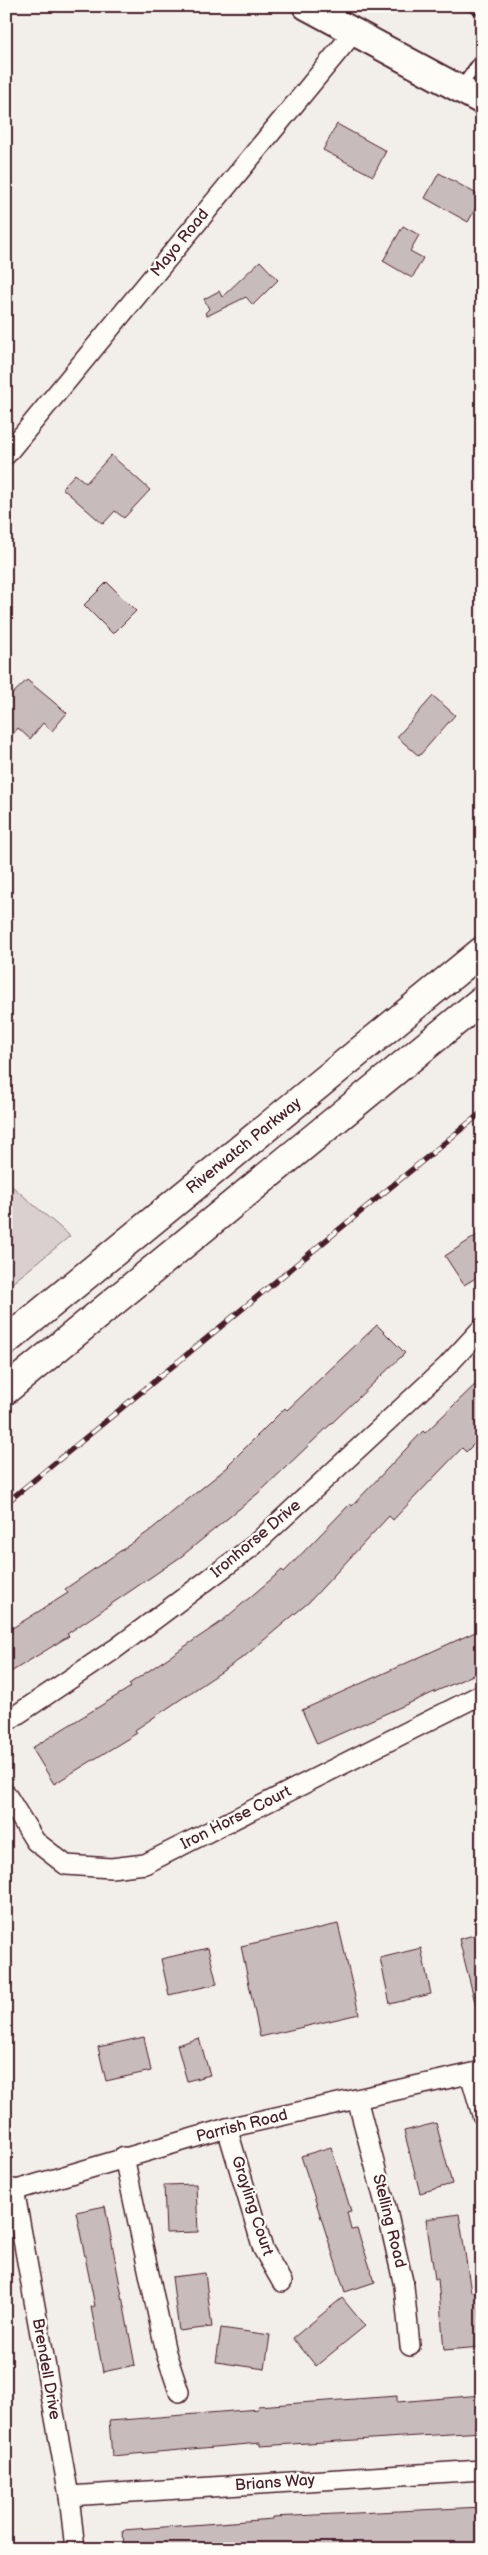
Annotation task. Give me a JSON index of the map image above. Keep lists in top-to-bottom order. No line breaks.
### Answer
{"streets":{"main road":["Riverwatch Parkway"],"street":["Mayo Road","Ironhorse Drive","Iron Horse Court","Parrish Road","Grayling Court","Stelling Road","Brendell Drive","Brians Way"]},"crossings":[["Parrish Road","Grayling Court"],["Parrish Road","Stelling Road"],["Parrish Road","Brendell Drive"],["Brendell Drive","Brians Way"]]}
